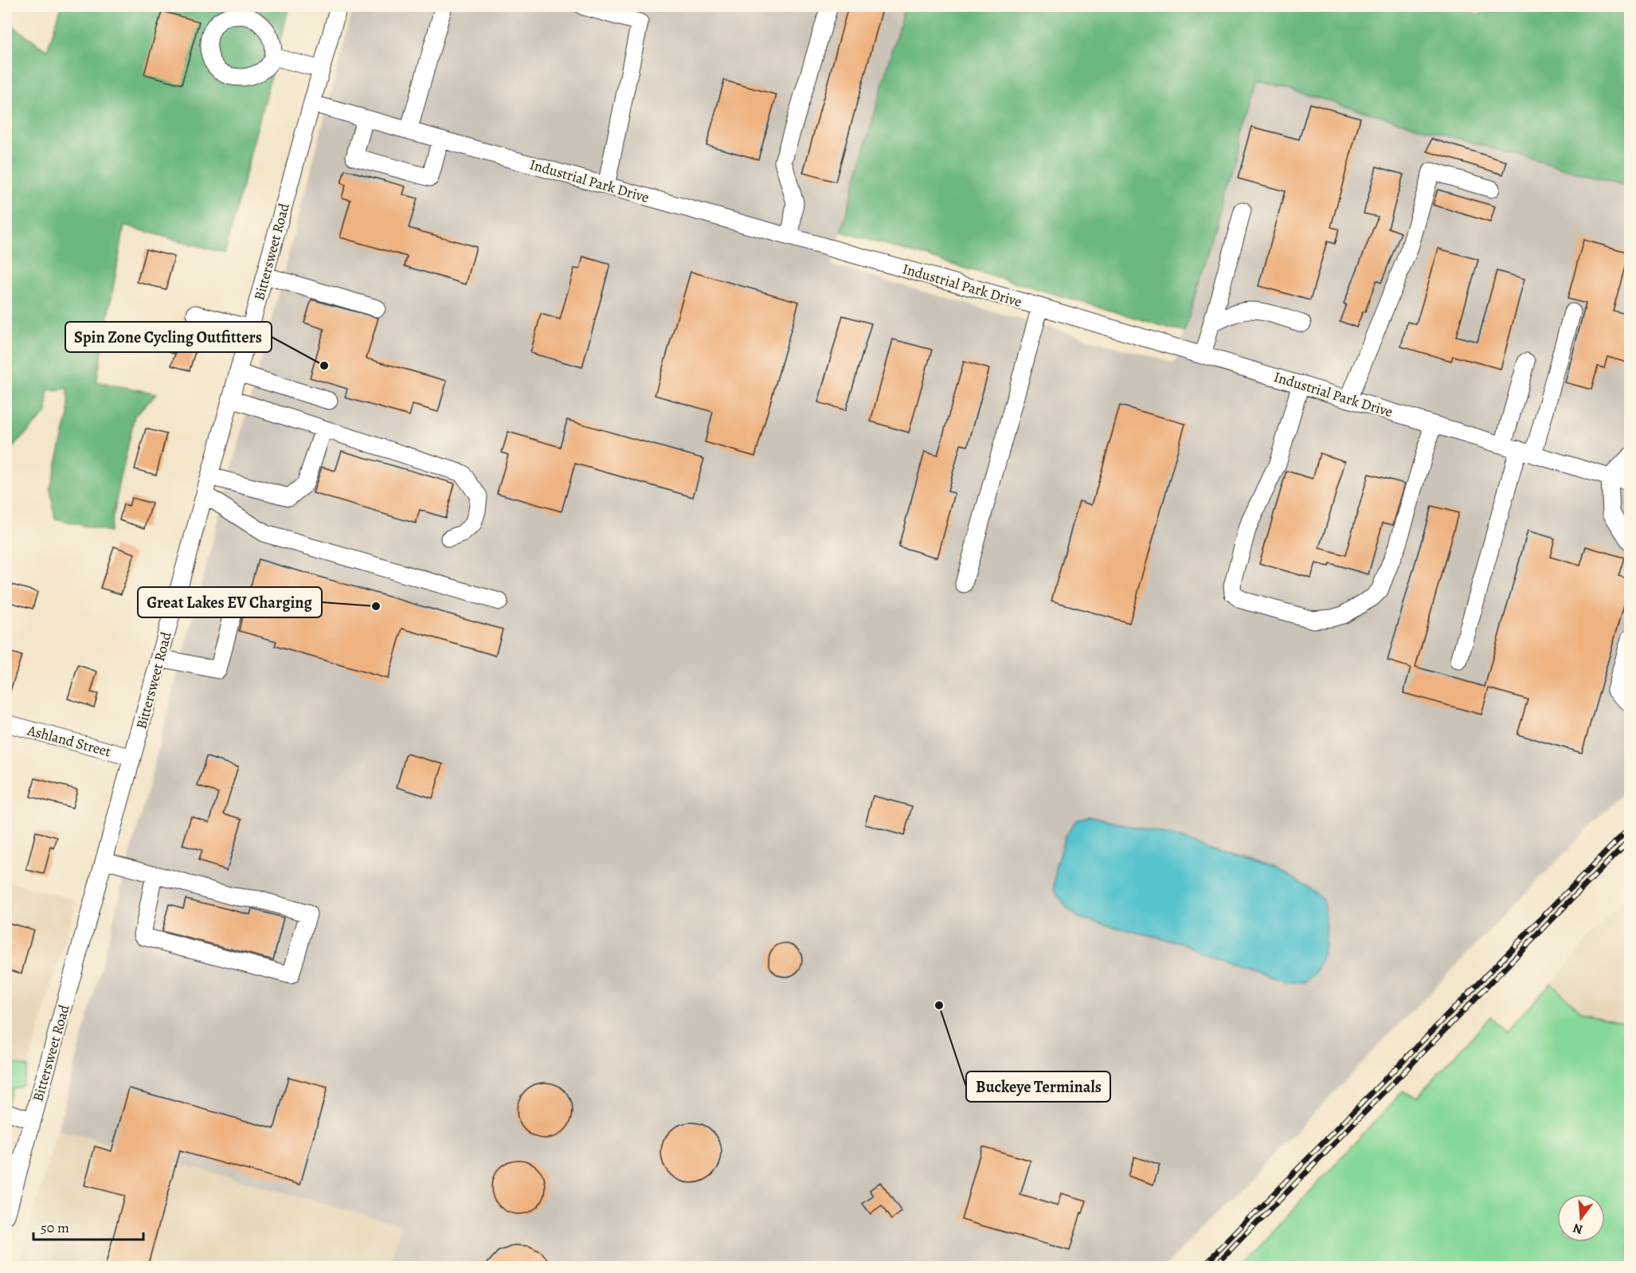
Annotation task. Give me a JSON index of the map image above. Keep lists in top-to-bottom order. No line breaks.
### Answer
{"streets":{"street":["Industrial Park Drive","Bittersweet Road","Ashland Street"]},"crossings":[["Industrial Park Drive","Bittersweet Road"],["Bittersweet Road","Ashland Street"]],"places":["Spin Zone Cycling Outfitters","Great Lakes EV Charging","Buckeye Terminals"],"scale_bar":"50 m","north":"bottom"}
